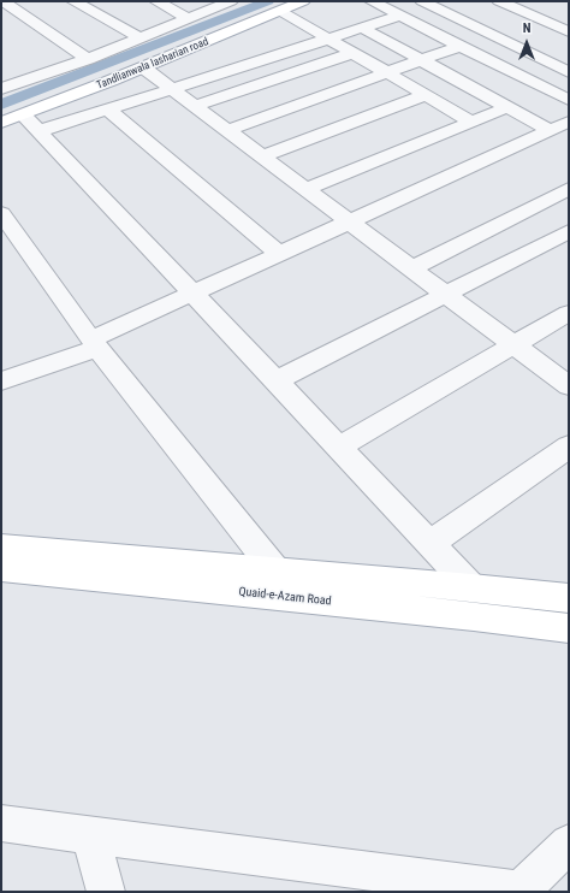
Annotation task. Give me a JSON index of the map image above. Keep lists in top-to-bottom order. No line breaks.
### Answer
{"streets":{"main road":["Tandlianwala lasharian road","Quaid-e-Azam Road"]},"north":"top"}
